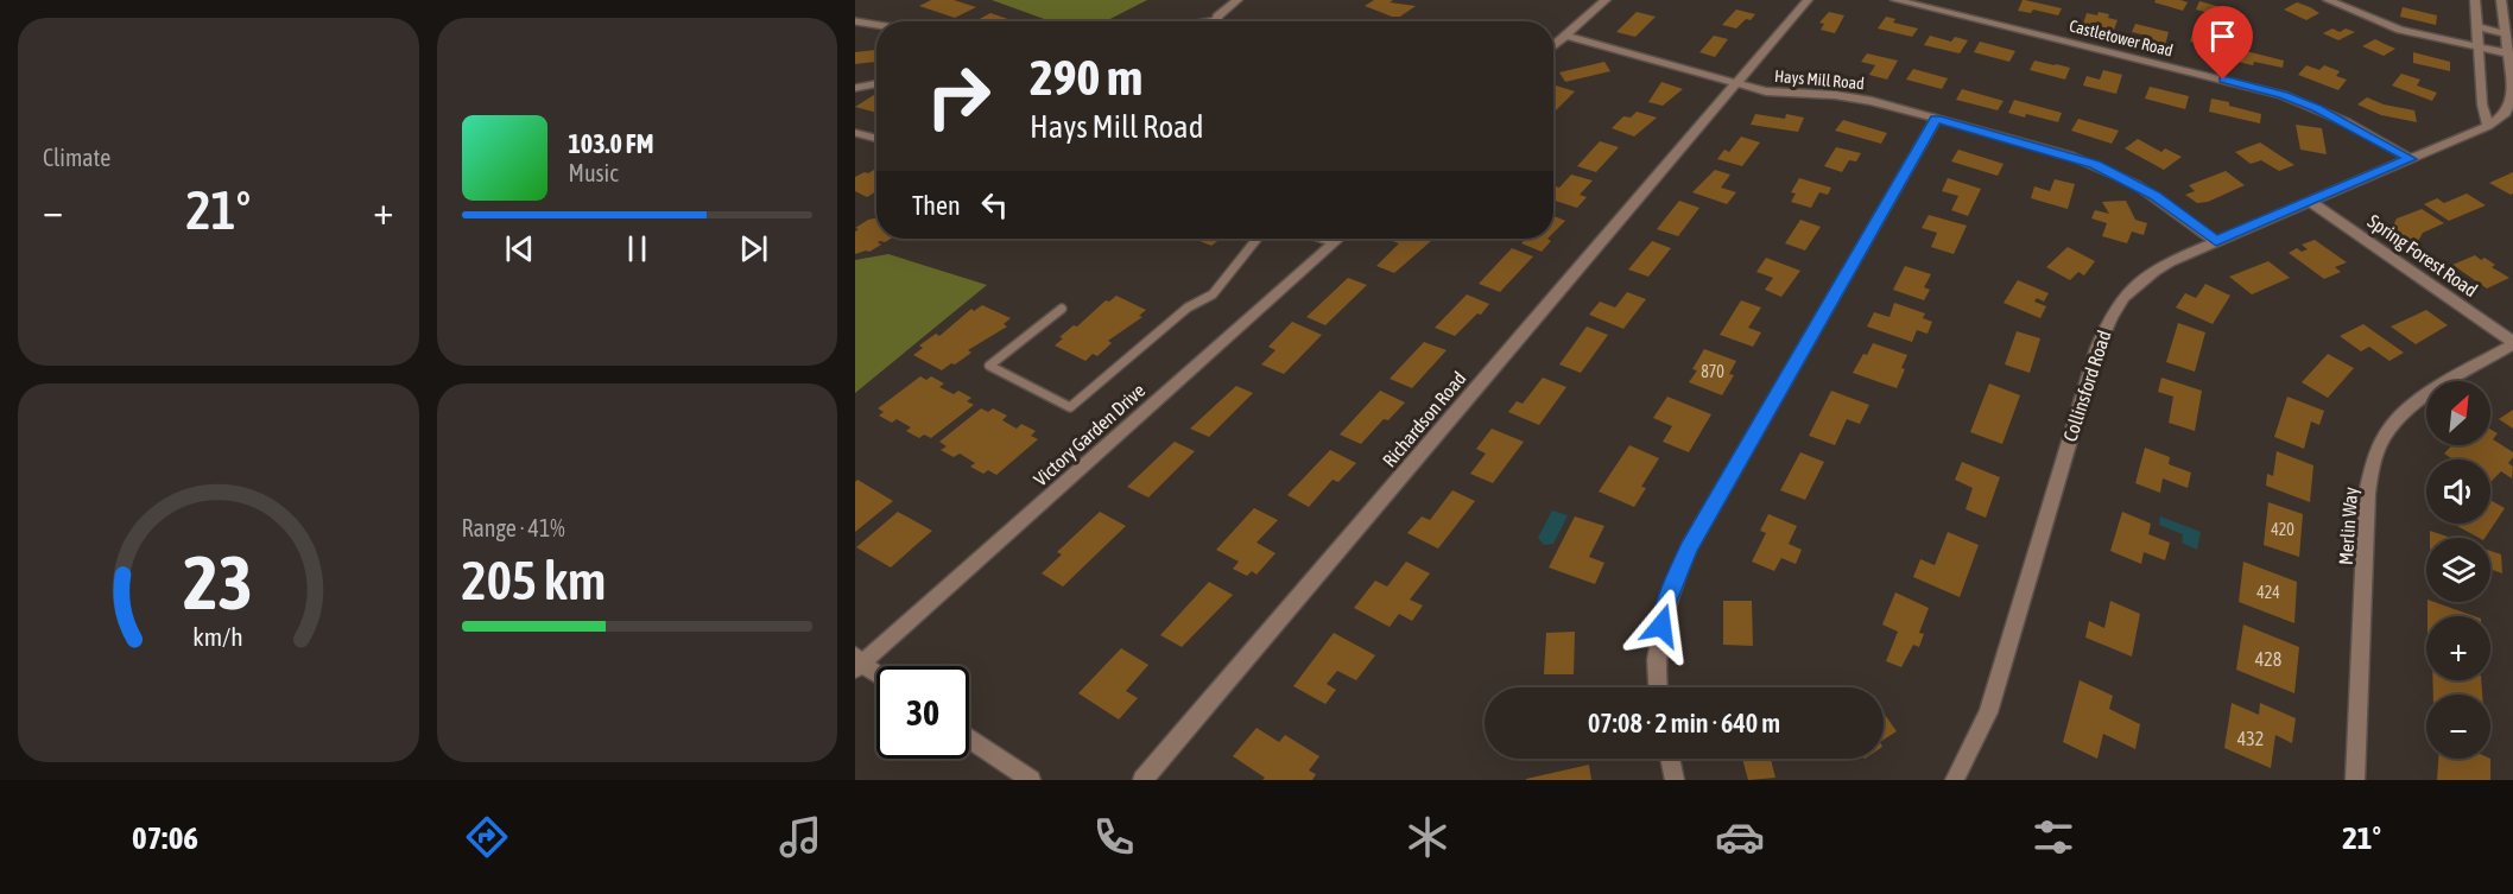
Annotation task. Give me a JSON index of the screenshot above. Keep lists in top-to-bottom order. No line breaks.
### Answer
{"streets":{"street":["Castletower Road","Hays Mill Road","Spring Forest Road","Collinsford Road","Richardson Road","Victory Garden Drive","Merlin Way"]},"crossings":[["Castletower Road","Collinsford Road"],["Hays Mill Road","Collinsford Road"],["Hays Mill Road","Richardson Road"],["Spring Forest Road","Collinsford Road"],["Spring Forest Road","Merlin Way"]],"house_numbers":["870","420","424","428","432"],"north":"top right","page":{"tile":["Climate",["Range · 41%","205 km"]],"turn":["290 m","Hays Mill Road"],"song":["103.0 FM","Music"],"then":"Then","heat":["−","21°","+"],"map_buttons":["+","−"],"limit":"30","trip":"07:08 · 2 min · 640 m","tabs":["07:06","21°"],"gauge":["23","km/h"]}}
